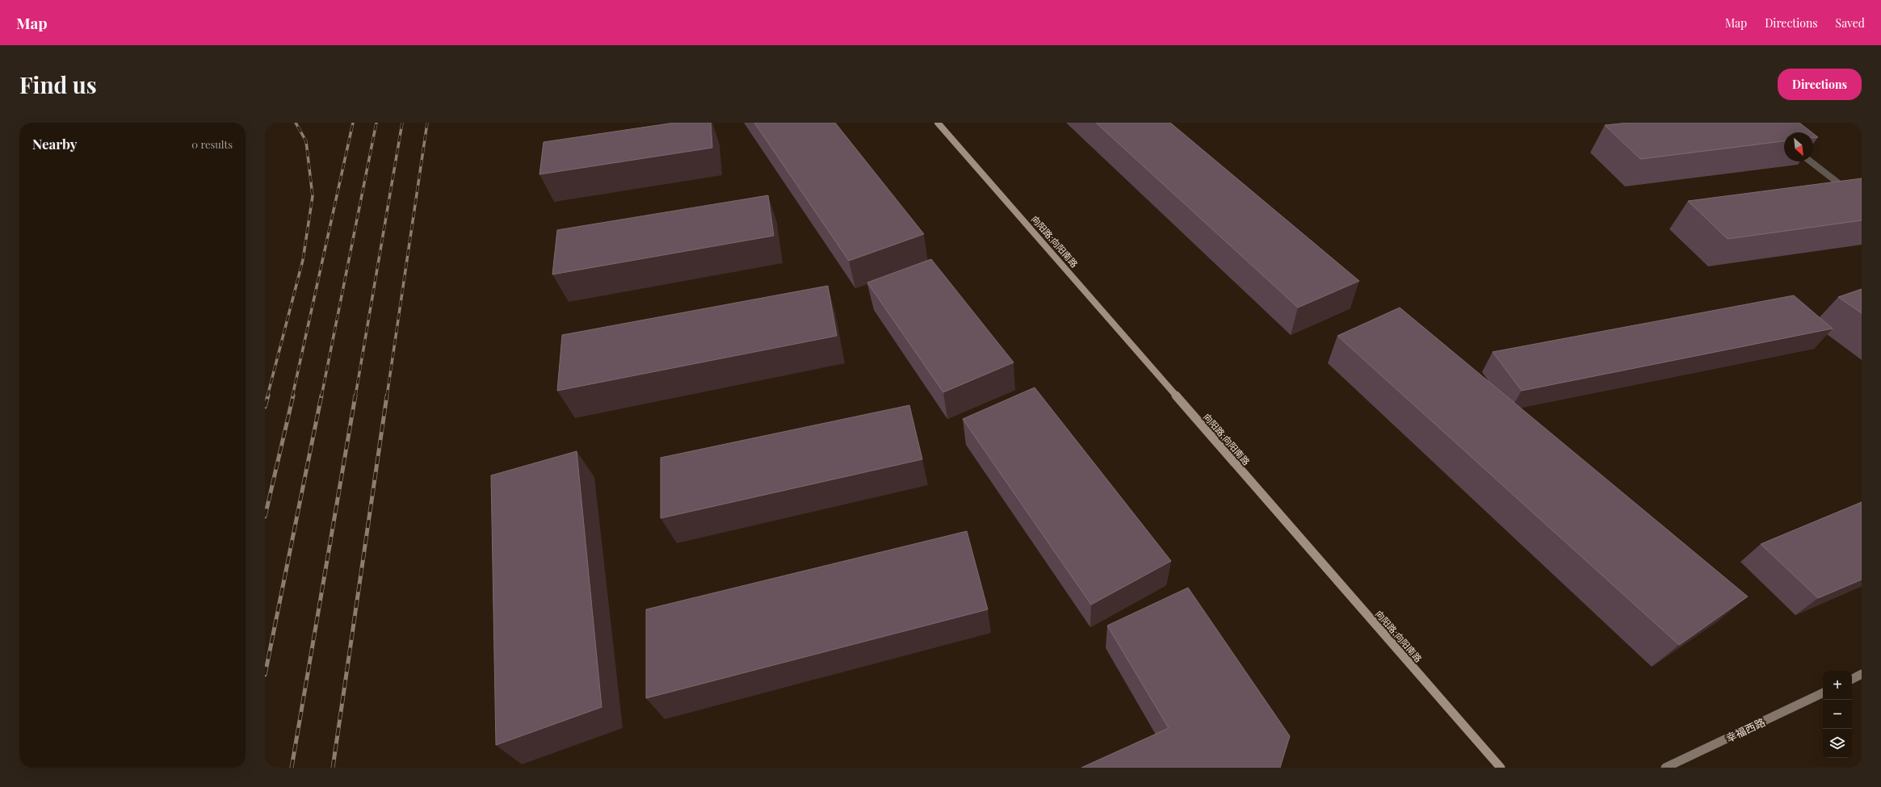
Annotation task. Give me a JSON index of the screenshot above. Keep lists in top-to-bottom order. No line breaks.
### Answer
{"streets":{"main road":["向阳路;向阳南路","幸福西路"]},"north":"bottom right","page":{"header":"Map","nav":["Map","Directions","Saved"],"buttons":"Directions","title":"Find us","heading":["Nearby","0 results"],"map_buttons":["+","−"]}}
